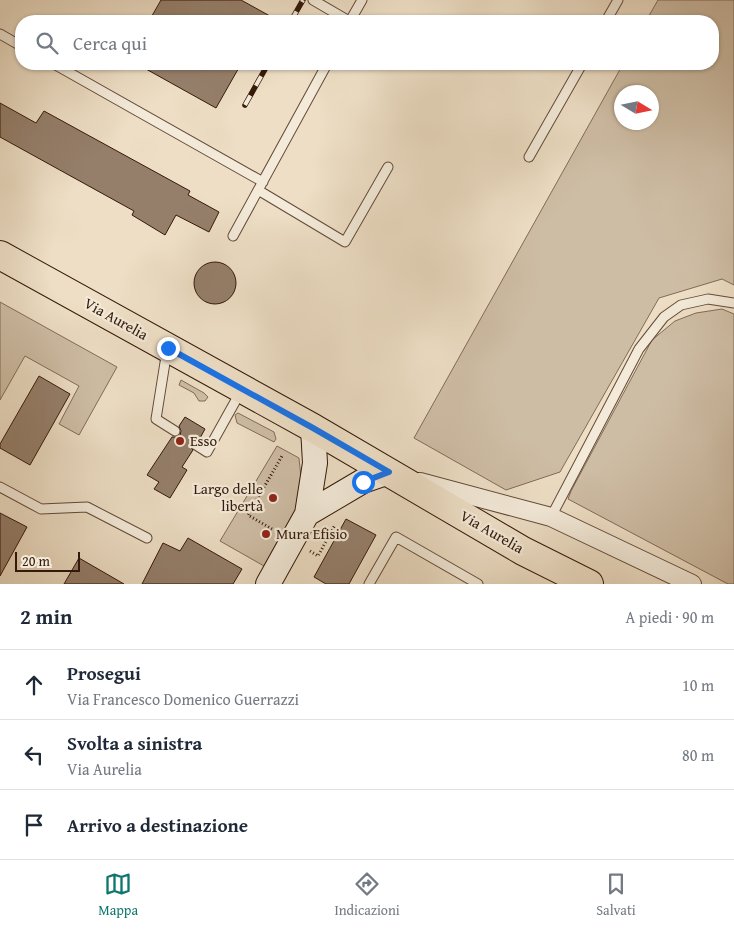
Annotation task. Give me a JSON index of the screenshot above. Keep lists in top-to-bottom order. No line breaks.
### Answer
{"streets":{"main road":["Via Aurelia"]},"places":["Esso","Largo delle libertà","Mura Efisio"],"scale_bar":"20 m","north":"right","page":{"search":"Cerca qui","scale":"20 m","heading":["2 min","A piedi · 90 m"],"list":[["Prosegui","Via Francesco Domenico Guerrazzi","10 m"],["Svolta a sinistra","Via Aurelia","80 m"],"Arrivo a destinazione"],"nav":["Mappa","Indicazioni","Salvati"]}}
